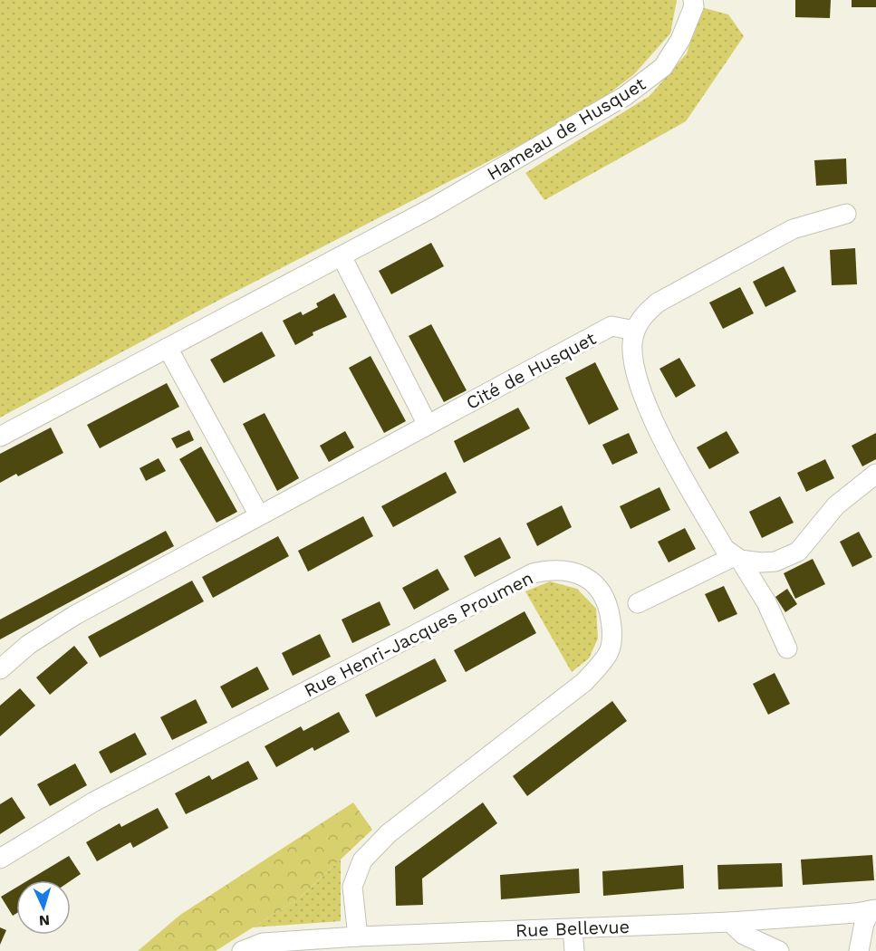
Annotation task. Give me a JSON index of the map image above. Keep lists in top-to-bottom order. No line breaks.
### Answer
{"streets":{"street":["Hameau de Husquet","Cité de Husquet","Rue Henri-Jacques Proumen","Rue Bellevue"]},"crossings":[["Rue Henri-Jacques Proumen","Rue Bellevue"]],"north":"bottom"}
